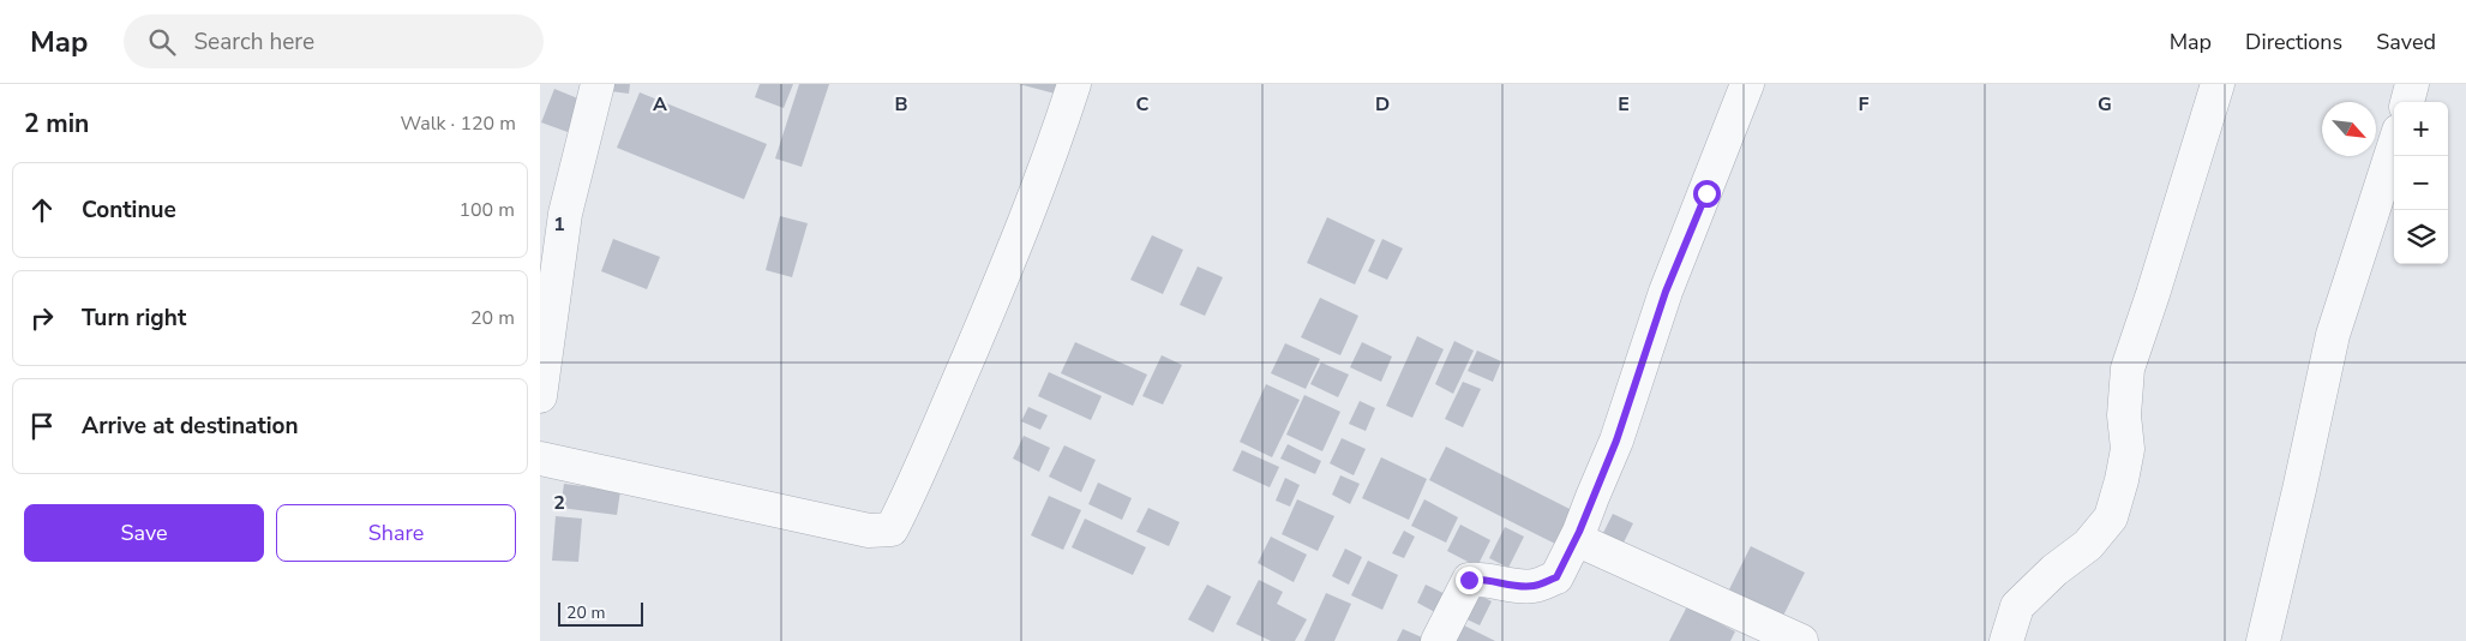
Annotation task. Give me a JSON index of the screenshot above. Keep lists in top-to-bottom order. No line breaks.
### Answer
{"scale_bar":"20 m","north":"bottom right","page":{"header":"Map","search":"Search here","nav":["Map","Directions","Saved"],"heading":["2 min","Walk · 120 m"],"map_buttons":["+","−"],"list":[["Continue","100 m"],["Turn right","20 m"],"Arrive at destination"],"buttons":["Save","Share"],"scale":"20 m"},"grid":{"columns":["A","B","C","D","E","F","G"],"rows":["1","2"]}}
